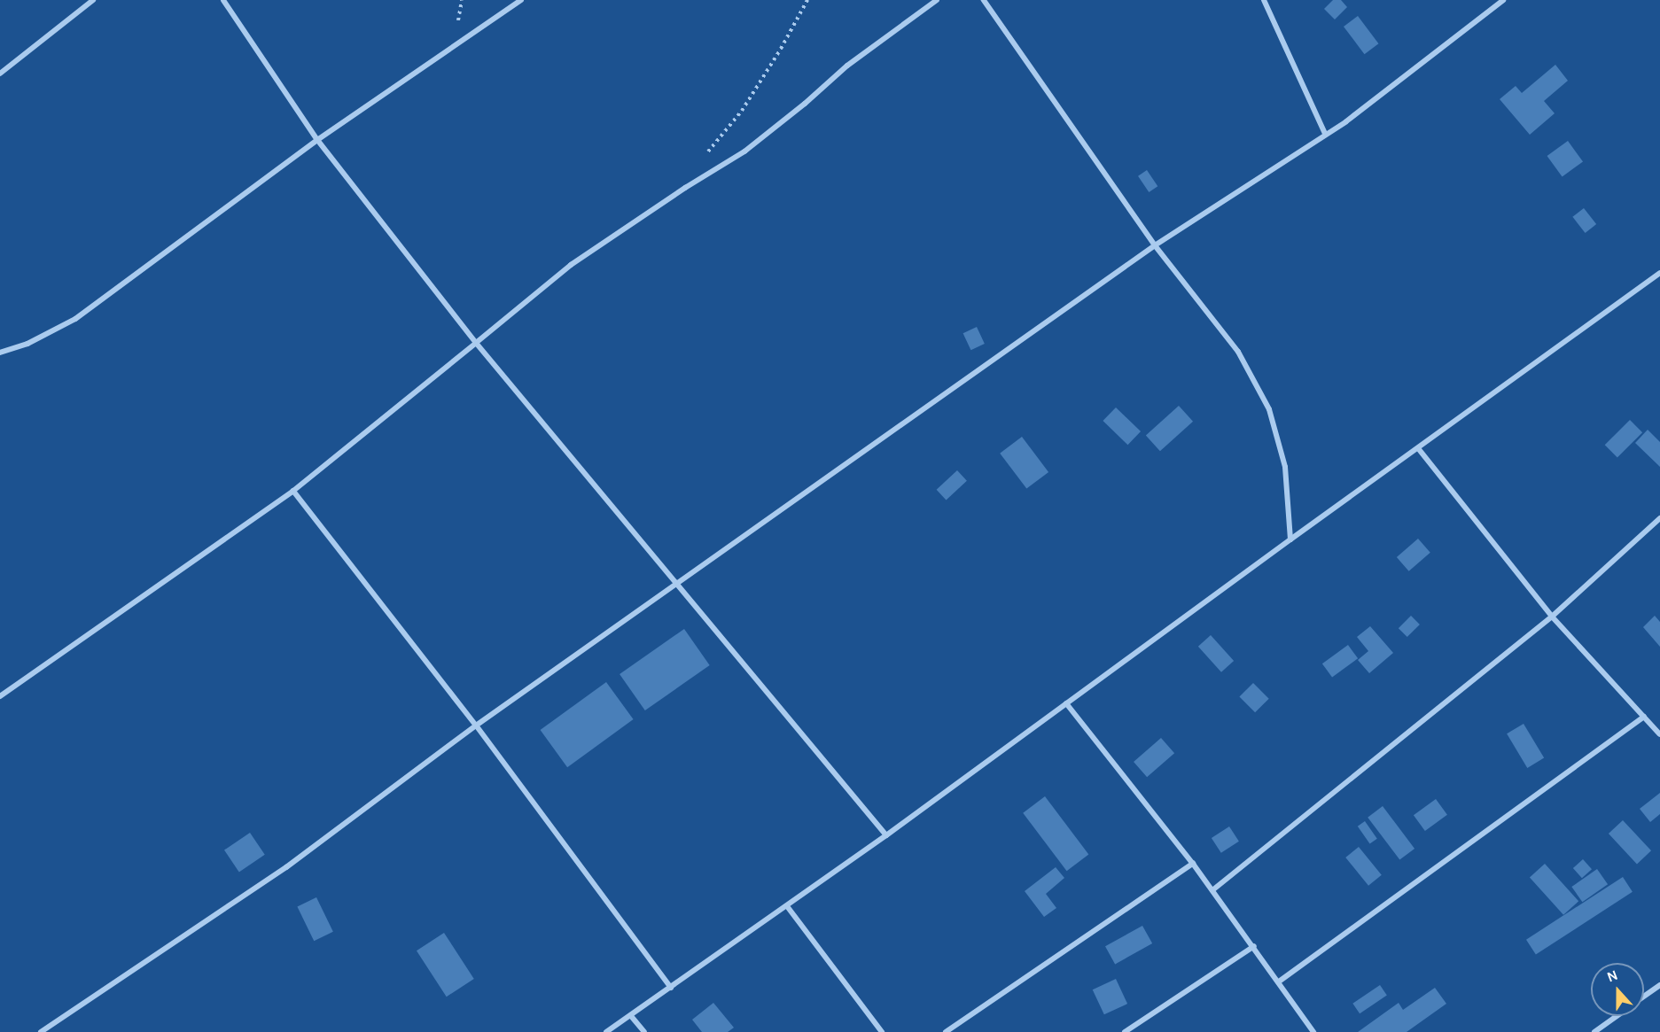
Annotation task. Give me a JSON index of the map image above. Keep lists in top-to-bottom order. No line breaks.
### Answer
{"north":"top"}
